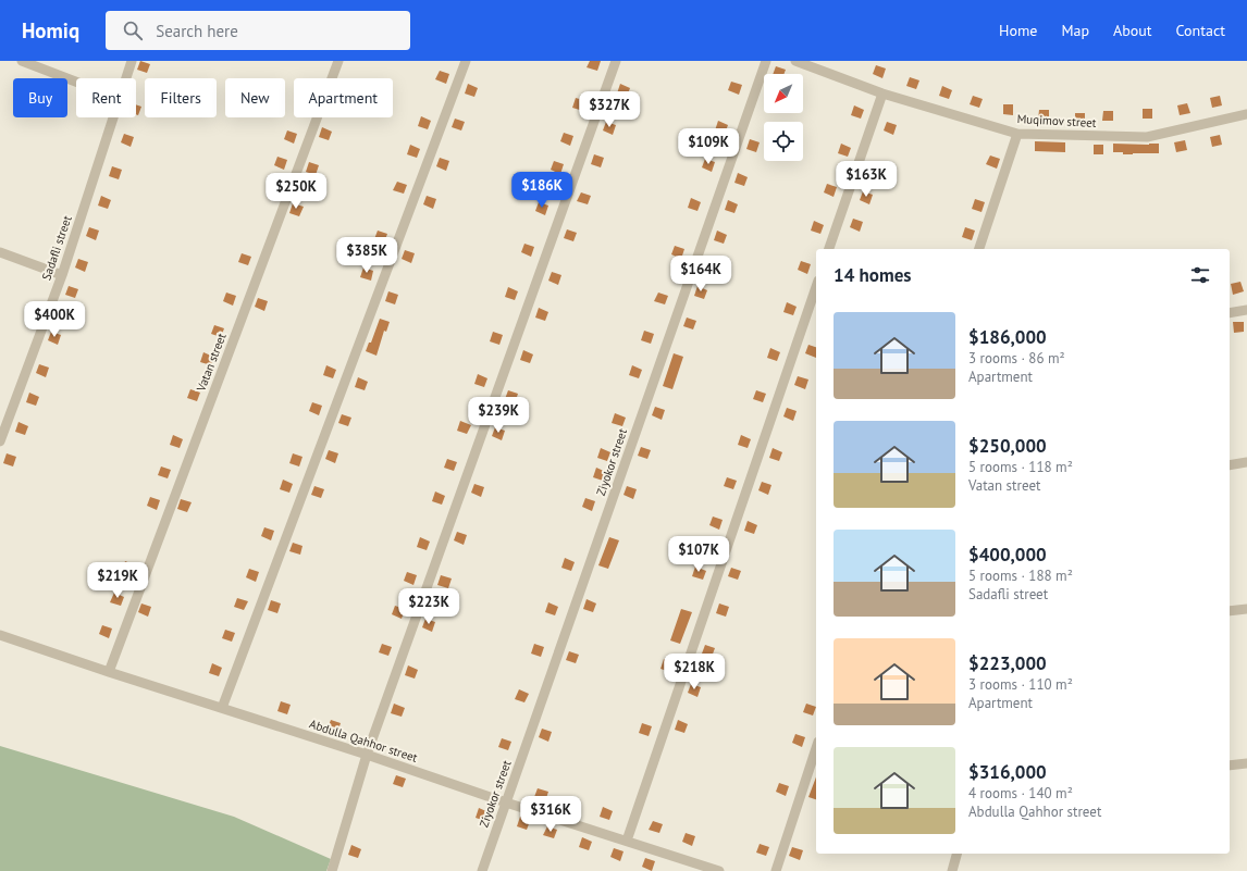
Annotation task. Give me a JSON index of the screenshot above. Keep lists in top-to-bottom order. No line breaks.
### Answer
{"streets":{"street":["Muqimov street","Sadafli street","Vatan street","Ziyokor street","Abdulla Qahhor street"]},"crossings":[["Vatan street","Abdulla Qahhor street"],["Ziyokor street","Abdulla Qahhor street"]],"north":"bottom left","page":{"header":"Homiq","search":"Search here","nav":["Home","Map","About","Contact"],"chip":["Buy","Rent","Filters","New","Apartment"],"price":["$327K","$109K","$163K","$186K","$250K","$385K","$164K","$400K","$239K","$107K","$219K","$223K","$218K","$316K"],"heading":"14 homes","list":[{"name":"$186,000","note":"3 rooms · 86 m² · Apartment"},{"name":"$250,000","note":"5 rooms · 118 m² · Vatan street"},{"name":"$400,000","note":"5 rooms · 188 m² · Sadafli street"},{"name":"$223,000","note":"3 rooms · 110 m² · Apartment"},{"name":"$316,000","note":"4 rooms · 140 m² · Abdulla Qahhor street"}]}}
